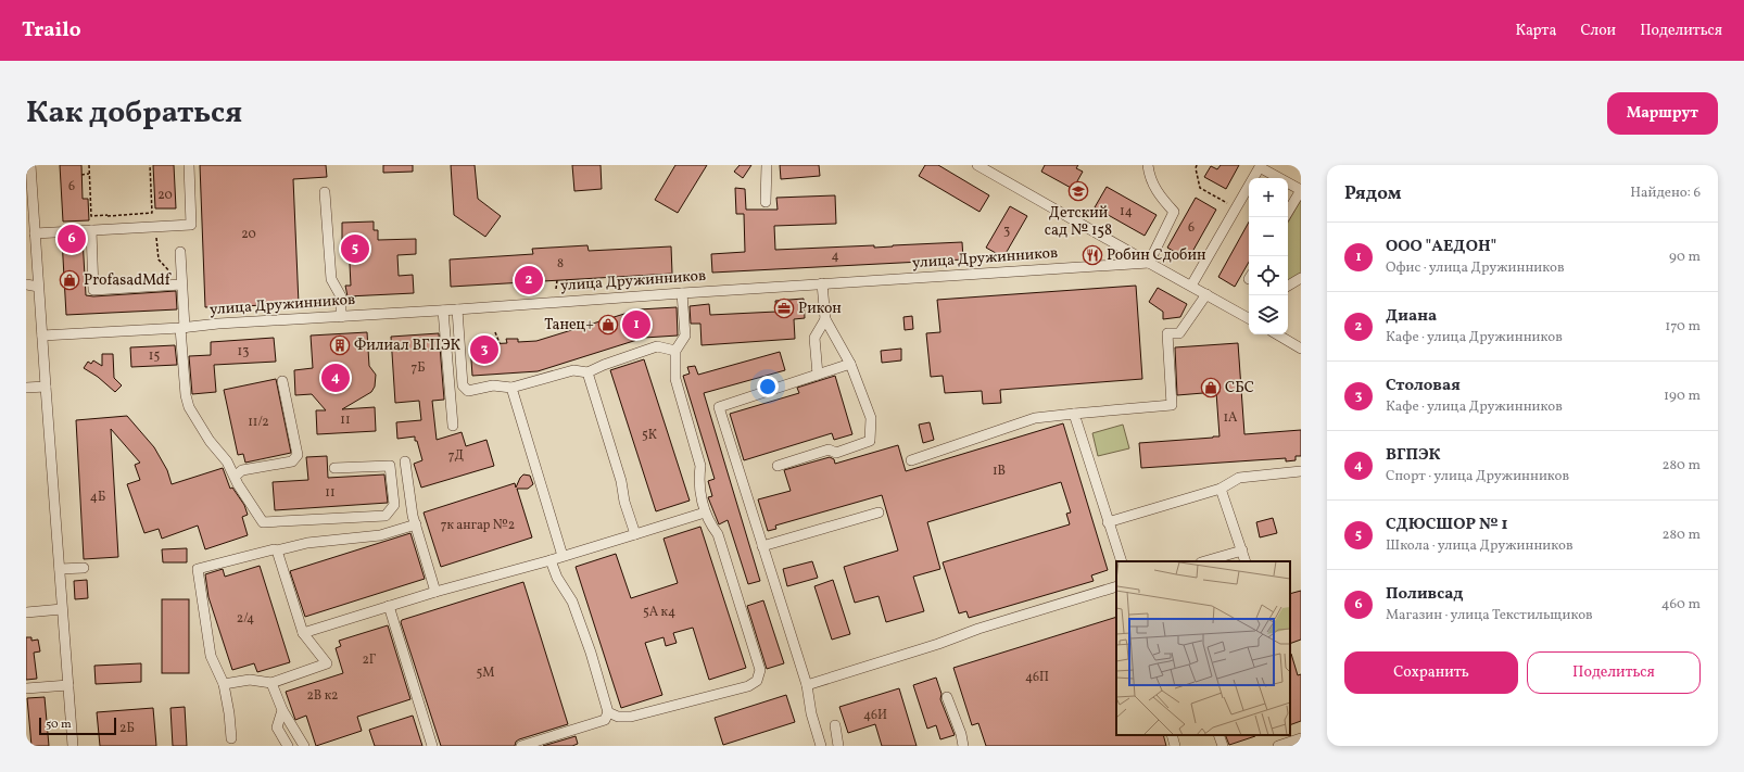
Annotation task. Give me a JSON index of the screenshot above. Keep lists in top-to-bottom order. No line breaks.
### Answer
{"streets":{"street":["улица Дружинников"]},"places":{"school or university":["Детский сад № 158"],"restaurant":["Робин Сдобин"],"shop":["ProfasadMdf","Танец+","СБС"],"office":["Рикон"],"building":["Филиал ВГПЭК"]},"house_numbers":["6","20","14","6","3","20","4","8","13","15","7Б","1А","11","11/2","5К","7Д","1В","11","4Б","7к ангар №2","5А к4","2/4","2Г","5М","46П","2В к2","46И","2Б"],"scale_bar":"50 m","page":{"header":"Trailo","nav":["Карта","Слои","Поделиться"],"title":"Как добраться","buttons":["Маршрут",["Сохранить","Поделиться"]],"heading":["Рядом","Найдено: 6"],"map_buttons":["+","−"],"list":[{"mark":"1","name":"ООО \"АЕДОН\"","note":"Офис · улица Дружинников","value":"90 m"},{"mark":"2","name":"Диана","note":"Кафе · улица Дружинников","value":"170 m"},{"mark":"3","name":"Столовая","note":"Кафе · улица Дружинников","value":"190 m"},{"mark":"4","name":"ВГПЭК","note":"Спорт · улица Дружинников","value":"280 m"},{"mark":"5","name":"СДЮСШОР № 1","note":"Школа · улица Дружинников","value":"280 m"},{"mark":"6","name":"Поливсад","note":"Магазин · улица Текстильщиков","value":"460 m"}],"pins":["6","5","2","1","3","4"],"scale":"50 m"}}
